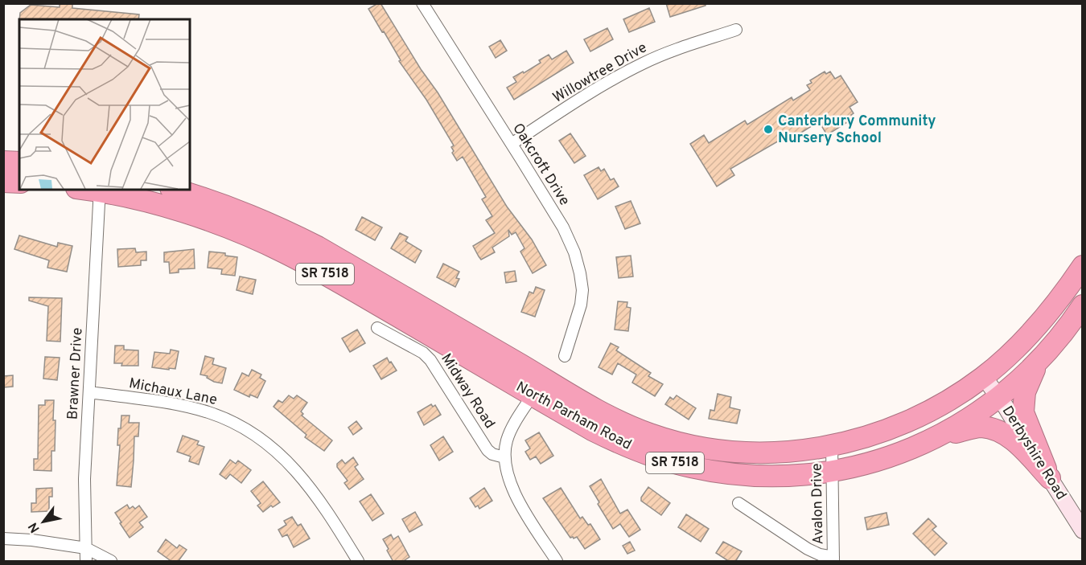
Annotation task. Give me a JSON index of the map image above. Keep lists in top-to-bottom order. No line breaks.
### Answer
{"streets":{"highway":["SR 7518","North Parham Road"],"street":["Willowtree Drive","Oakcroft Drive","Brawner Drive","Midway Road","Michaux Lane","Derbyshire Road","Avalon Drive"]},"crossings":[["Willowtree Drive","Oakcroft Drive"],["Brawner Drive","Michaux Lane"],["Brawner Drive","North Parham Road"],["Midway Road","North Parham Road"],["North Parham Road","Derbyshire Road"],["North Parham Road","Avalon Drive"]],"places":["Canterbury Community Nursery School"],"north":"bottom left"}
